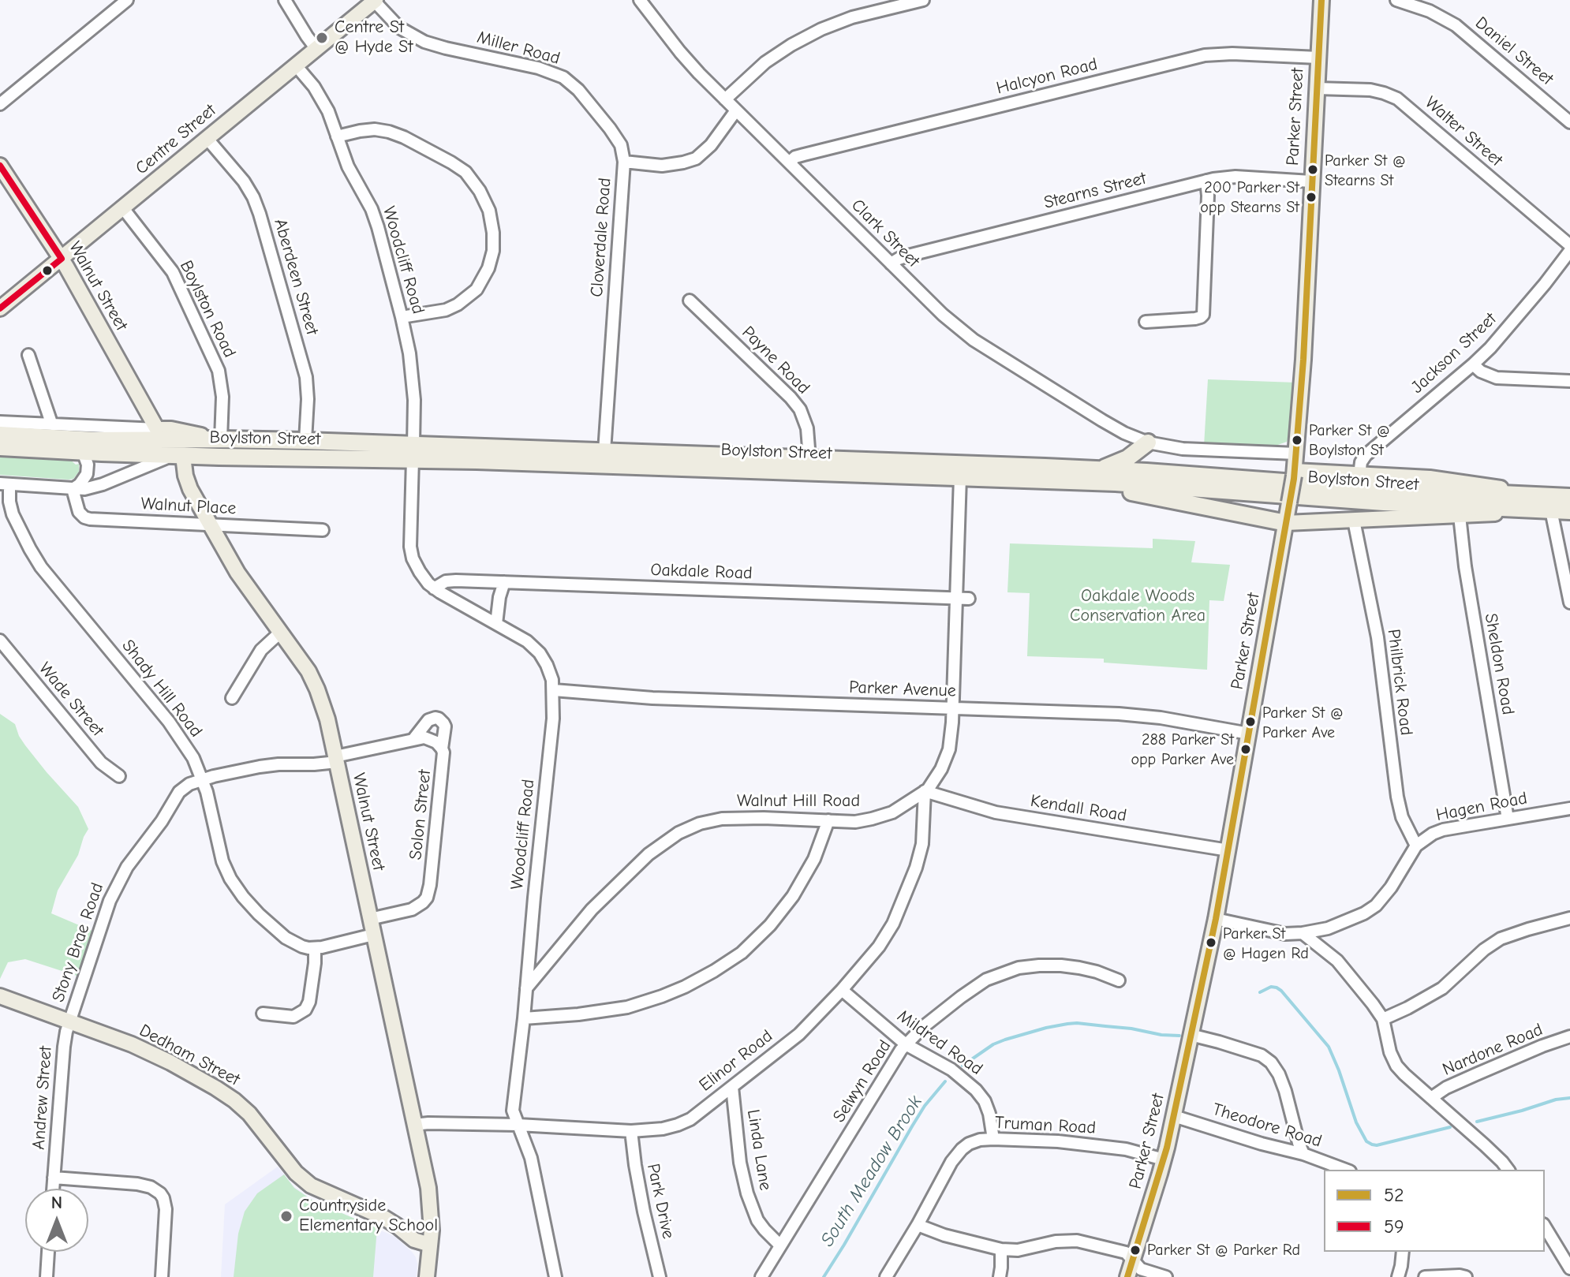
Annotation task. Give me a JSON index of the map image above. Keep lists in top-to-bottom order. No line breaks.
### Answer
{"streets":{"highway":["Boylston Street"],"main road":["Parker Street","Centre Street","Walnut Street","Dedham Street"],"street":["Miller Road","Daniel Street","Halcyon Road","Walter Street","Stearns Street","Clark Street","Cloverdale Road","Woodcliff Road","Aberdeen Street","Boylston Road","Jackson Street","Payne Road","Walnut Place","Oakdale Road","Sheldon Road","Philbrick Road","Shady Hill Road","Parker Avenue","Wade Street","Walnut Hill Road","Hagen Road","Kendall Road","Solon Street","Stony Brae Road","Mildred Road","Nardone Road","Elinor Road","Selwyn Road","Andrew Street","Truman Road","Theodore Road","Linda Lane","Park Drive"]},"crossings":[["Miller Road","Centre Street"],["Miller Road","Cloverdale Road"],["Halcyon Road","Parker Street"],["Halcyon Road","Clark Street"],["Parker Street","Walter Street"],["Parker Street","Stearns Street"],["Parker Street","Boylston Street"],["Parker Street","Parker Avenue"],["Parker Street","Hagen Road"],["Parker Street","Kendall Road"],["Parker Street","Truman Road"],["Parker Street","Theodore Road"],["Centre Street","Woodcliff Road"],["Centre Street","Aberdeen Street"],["Centre Street","Walnut Street"],["Centre Street","Boylston Road"],["Stearns Street","Clark Street"],["Clark Street","Cloverdale Road"],["Clark Street","Boylston Street"],["Cloverdale Road","Boylston Street"],["Woodcliff Road","Boylston Street"],["Woodcliff Road","Oakdale Road"],["Woodcliff Road","Parker Avenue"],["Woodcliff Road","Walnut Hill Road"],["Woodcliff Road","Elinor Road"],["Aberdeen Street","Boylston Street"],["Walnut Street","Boylston Street"],["Walnut Street","Walnut Place"],["Walnut Street","Solon Street"],["Walnut Street","Stony Brae Road"],["Walnut Street","Dedham Street"],["Walnut Street","Elinor Road"],["Boylston Road","Boylston Street"],["Jackson Street","Boylston Street"],["Payne Road","Boylston Street"],["Boylston Street","Sheldon Road"],["Boylston Street","Philbrick Road"],["Boylston Street","Walnut Hill Road"],["Oakdale Road","Walnut Hill Road"],["Sheldon Road","Hagen Road"],["Philbrick Road","Hagen Road"],["Shady Hill Road","Stony Brae Road"],["Parker Avenue","Walnut Hill Road"],["Walnut Hill Road","Kendall Road"],["Walnut Hill Road","Elinor Road"],["Kendall Road","Elinor Road"],["Stony Brae Road","Dedham Street"],["Stony Brae Road","Andrew Street"],["Mildred Road","Elinor Road"],["Mildred Road","Selwyn Road"],["Mildred Road","Truman Road"],["Dedham Street","Andrew Street"],["Elinor Road","Linda Lane"],["Elinor Road","Park Drive"],["Selwyn Road","Linda Lane"]],"water":["South Meadow Brook"],"parks":["Oakdale Woods Conservation Area"],"places":["Centre St @ Hyde St","Parker St @ Stearns St","200 Parker St opp Stearns St","Parker St @ Boylston St","Parker St @ Parker Ave","288 Parker St opp Parker Ave","Parker St @ Hagen Rd","Countryside Elementary School","Parker St @ Parker Rd"],"lines":["transit line 52","transit line 59"],"legend":["52","59"],"north":"top"}
